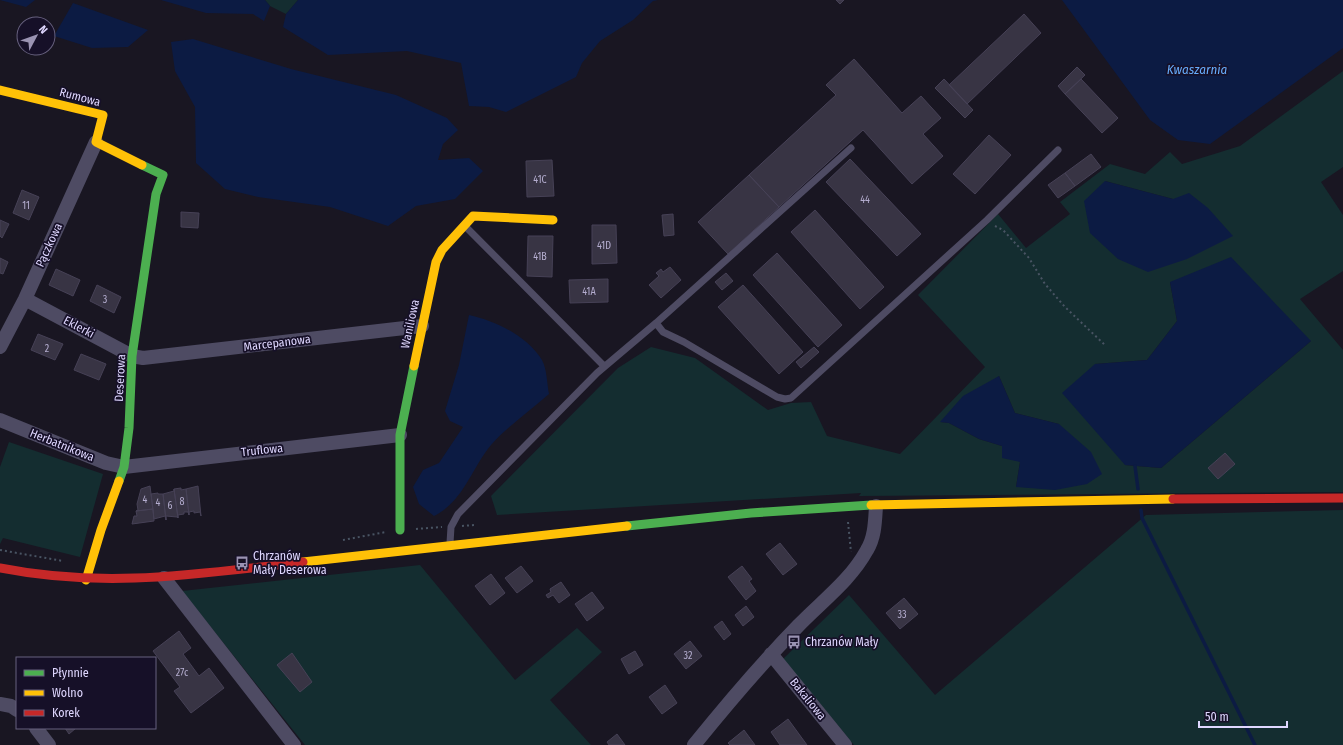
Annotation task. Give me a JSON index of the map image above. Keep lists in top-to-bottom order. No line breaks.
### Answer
{"streets":{"street":["Rumowa","Pączkowa","Waniliowa","Eklerki","Marcepanowa","Deserowa","Herbatnikowa","Truflowa","Bakaliowa"]},"crossings":[["Rumowa","Pączkowa"],["Rumowa","Deserowa"],["Pączkowa","Eklerki"],["Pączkowa","Deserowa"],["Waniliowa","Marcepanowa"],["Waniliowa","Truflowa"],["Eklerki","Marcepanowa"],["Eklerki","Deserowa"],["Marcepanowa","Deserowa"],["Deserowa","Herbatnikowa"],["Deserowa","Truflowa"],["Herbatnikowa","Truflowa"]],"water":["Kwaszarnia"],"places":{"bus stop":["Chrzanów Mały Deserowa","Chrzanów Mały"]},"house_numbers":["41C","44","11","41D","41B","41A","3","2","4","8","4","6","33","32","27c"],"legend":["Płynnie","Wolno","Korek"],"scale_bar":"50 m","north":"top right"}
